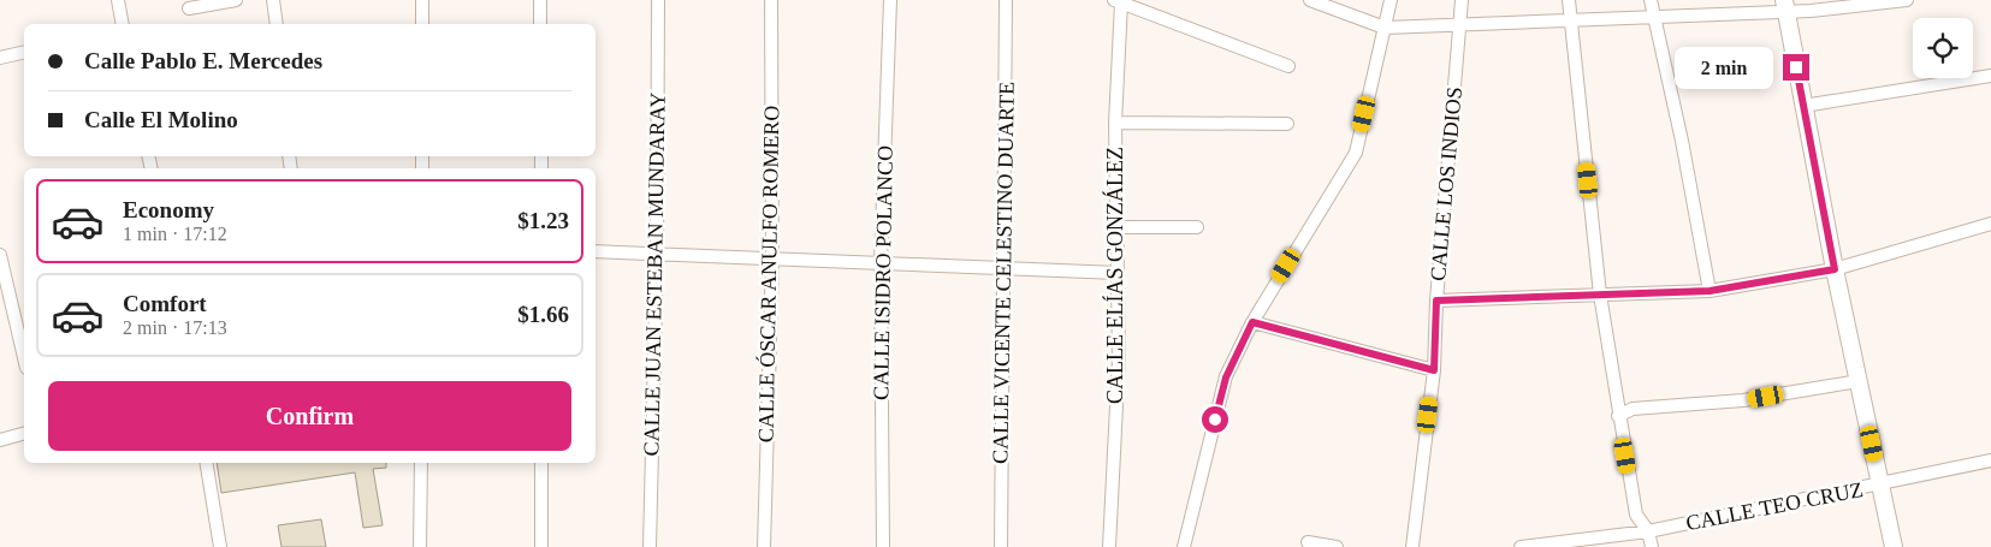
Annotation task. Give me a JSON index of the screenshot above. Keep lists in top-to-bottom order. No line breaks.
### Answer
{"streets":{"street":["CALLE LOS INDIOS","CALLE ISIDRO POLANCO","CALLE VICENTE CELESTINO DUARTE","CALLE JUAN ESTEBAN MUNDARAY","CALLE ÓSCAR ANULFO ROMERO","CALLE ELÍAS GONZÁLEZ","CALLE TEO CRUZ"]},"page":{"banner":["Calle Pablo E. Mercedes","Calle El Molino"],"bubble":"2 min","list":[{"name":"Economy","note":"1 min · 17:12","value":"$1.23"},{"name":"Comfort","note":"2 min · 17:13","value":"$1.66"}],"buttons":"Confirm"}}
